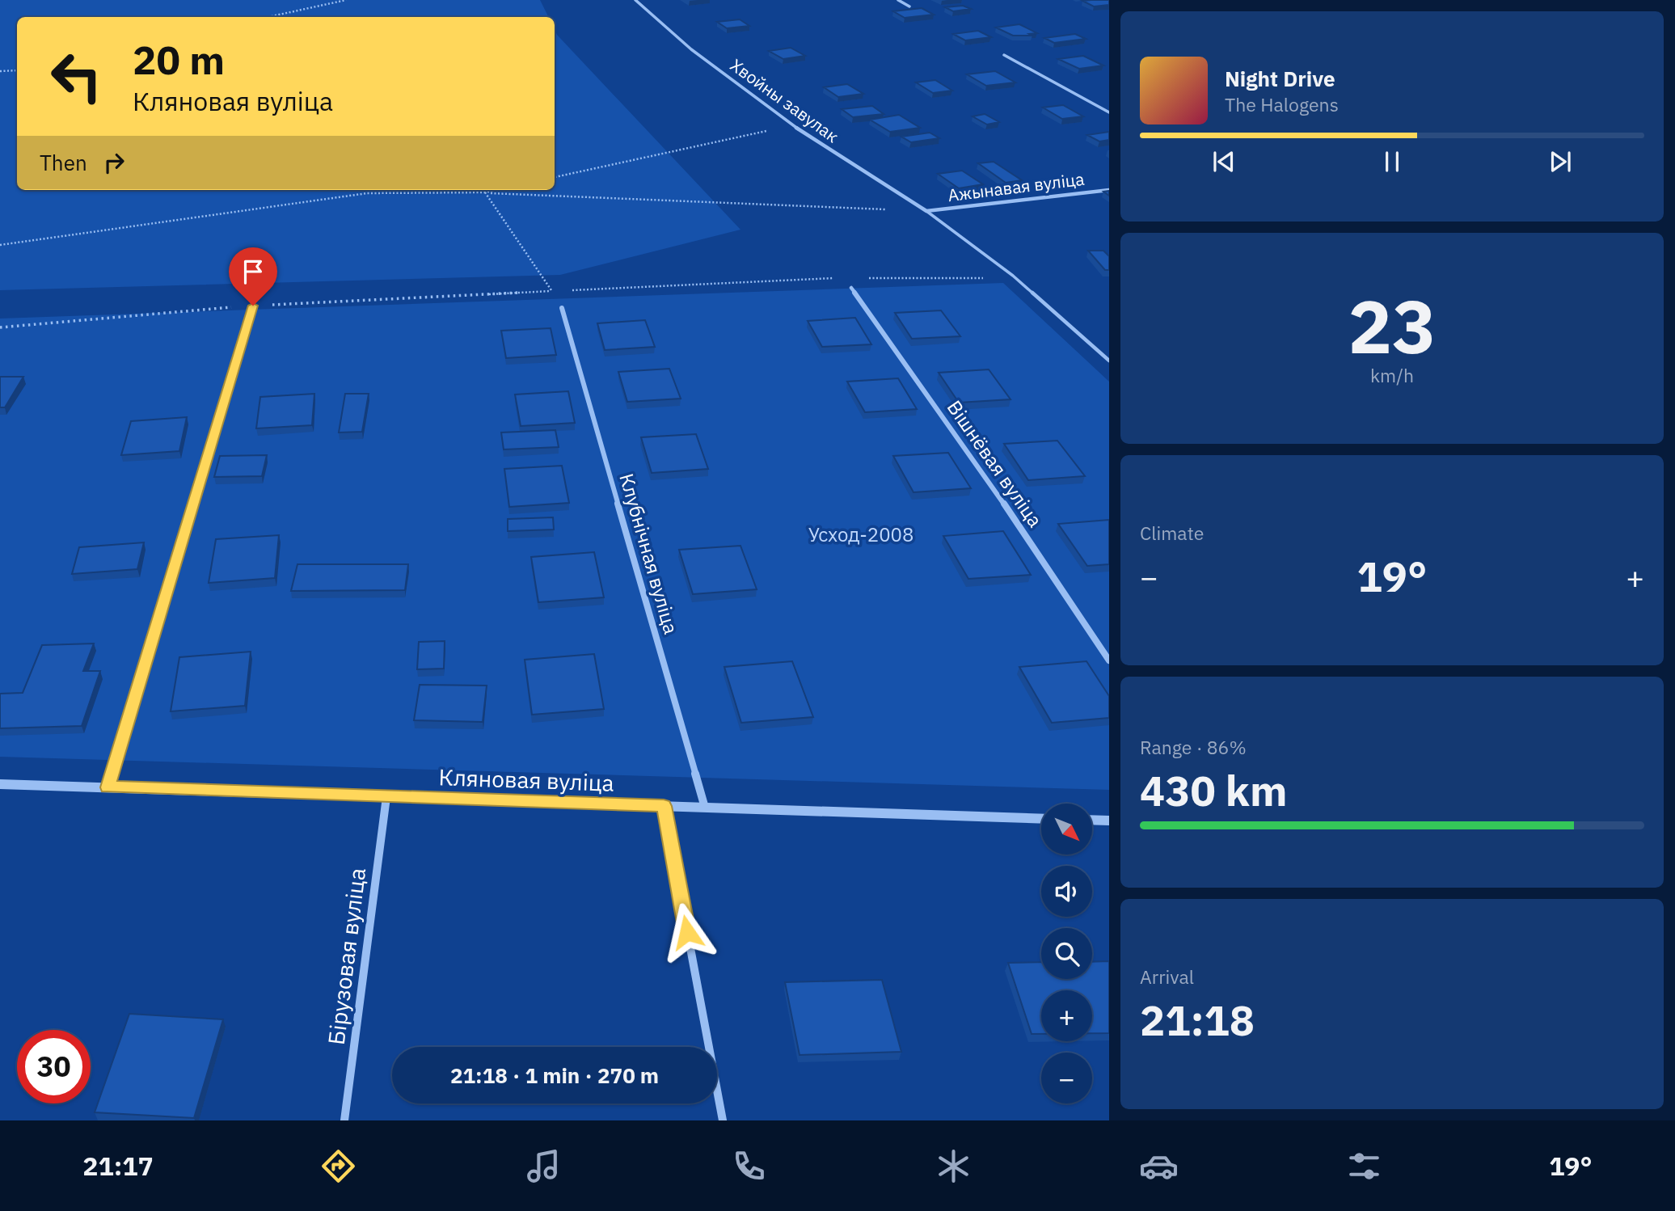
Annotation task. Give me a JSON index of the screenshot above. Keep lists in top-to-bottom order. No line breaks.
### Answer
{"streets":{"street":["Хвойны завулак","Ажынавая вуліца","Вішнёвая вуліца","Клубнічная вуліца","Кляновая вуліца","Бірузовая вуліца"]},"crossings":[["Хвойны завулак","Ажынавая вуліца"],["Клубнічная вуліца","Кляновая вуліца"],["Кляновая вуліца","Бірузовая вуліца"]],"parks":["Усход-2008"],"north":"bottom right","page":{"turn":["20 m","Кляновая вуліца"],"song":["Night Drive","The Halogens"],"then":"Then","tile":[["23","km/h"],"Climate",["Range · 86%","430 km"],["Arrival","21:18"]],"heat":["−","19°","+"],"map_buttons":["+","−"],"limit":"30","trip":"21:18 · 1 min · 270 m","tabs":["21:17","19°"]}}
